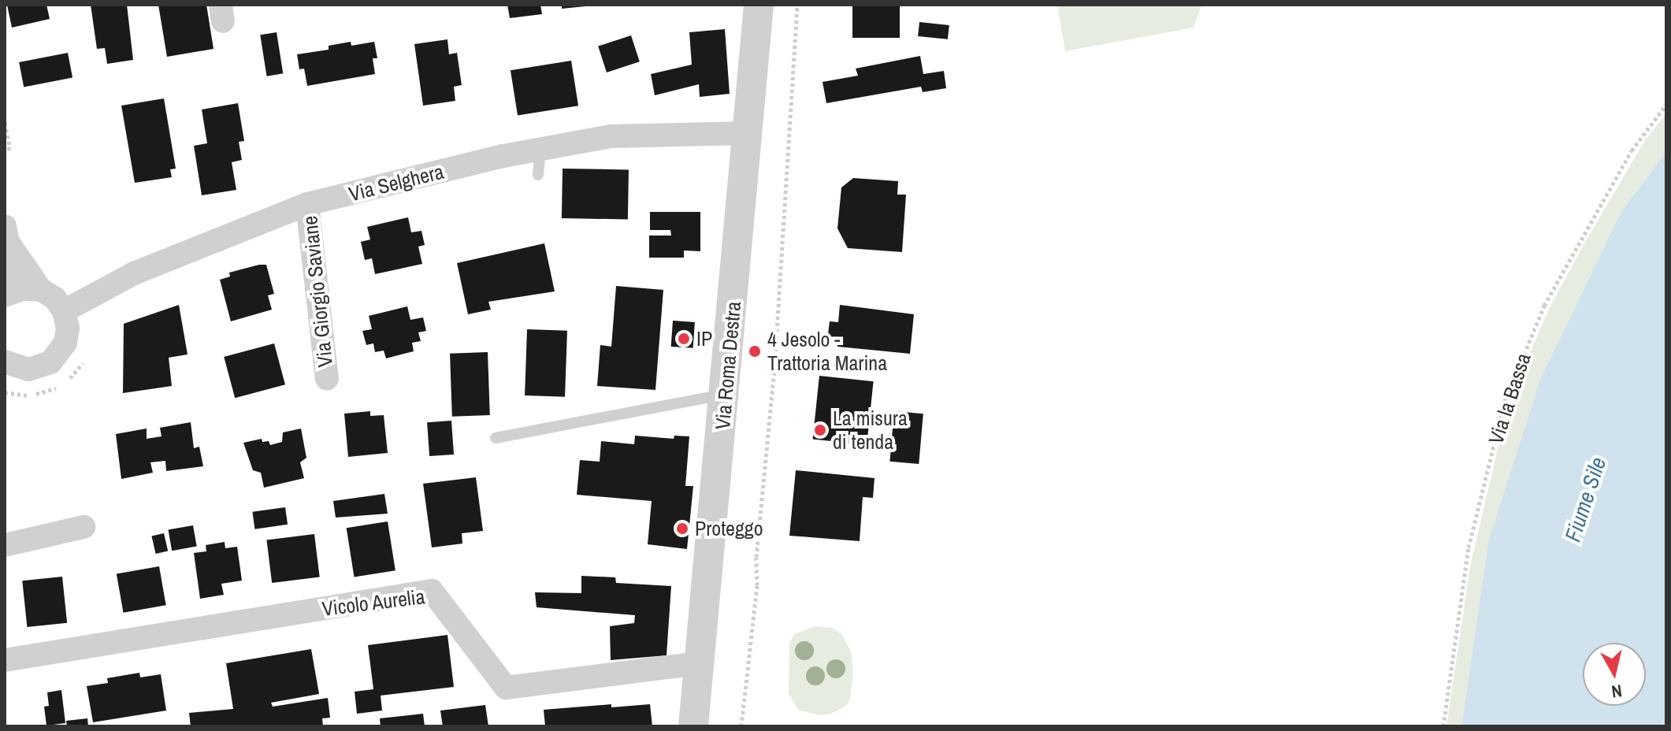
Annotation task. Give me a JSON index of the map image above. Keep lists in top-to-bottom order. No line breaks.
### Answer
{"streets":{"street":["Via Selghera","Via Giorgio Saviane","Via Roma Destra","Vicolo Aurelia"],"path":["Via la Bassa"]},"crossings":[["Via Selghera","Via Giorgio Saviane"],["Via Selghera","Via Roma Destra"],["Via Roma Destra","Vicolo Aurelia"]],"water":["Fiume Sile"],"places":["IP","4 Jesolo - Trattoria Marina","La misura di tenda","Proteggo"],"north":"bottom"}
